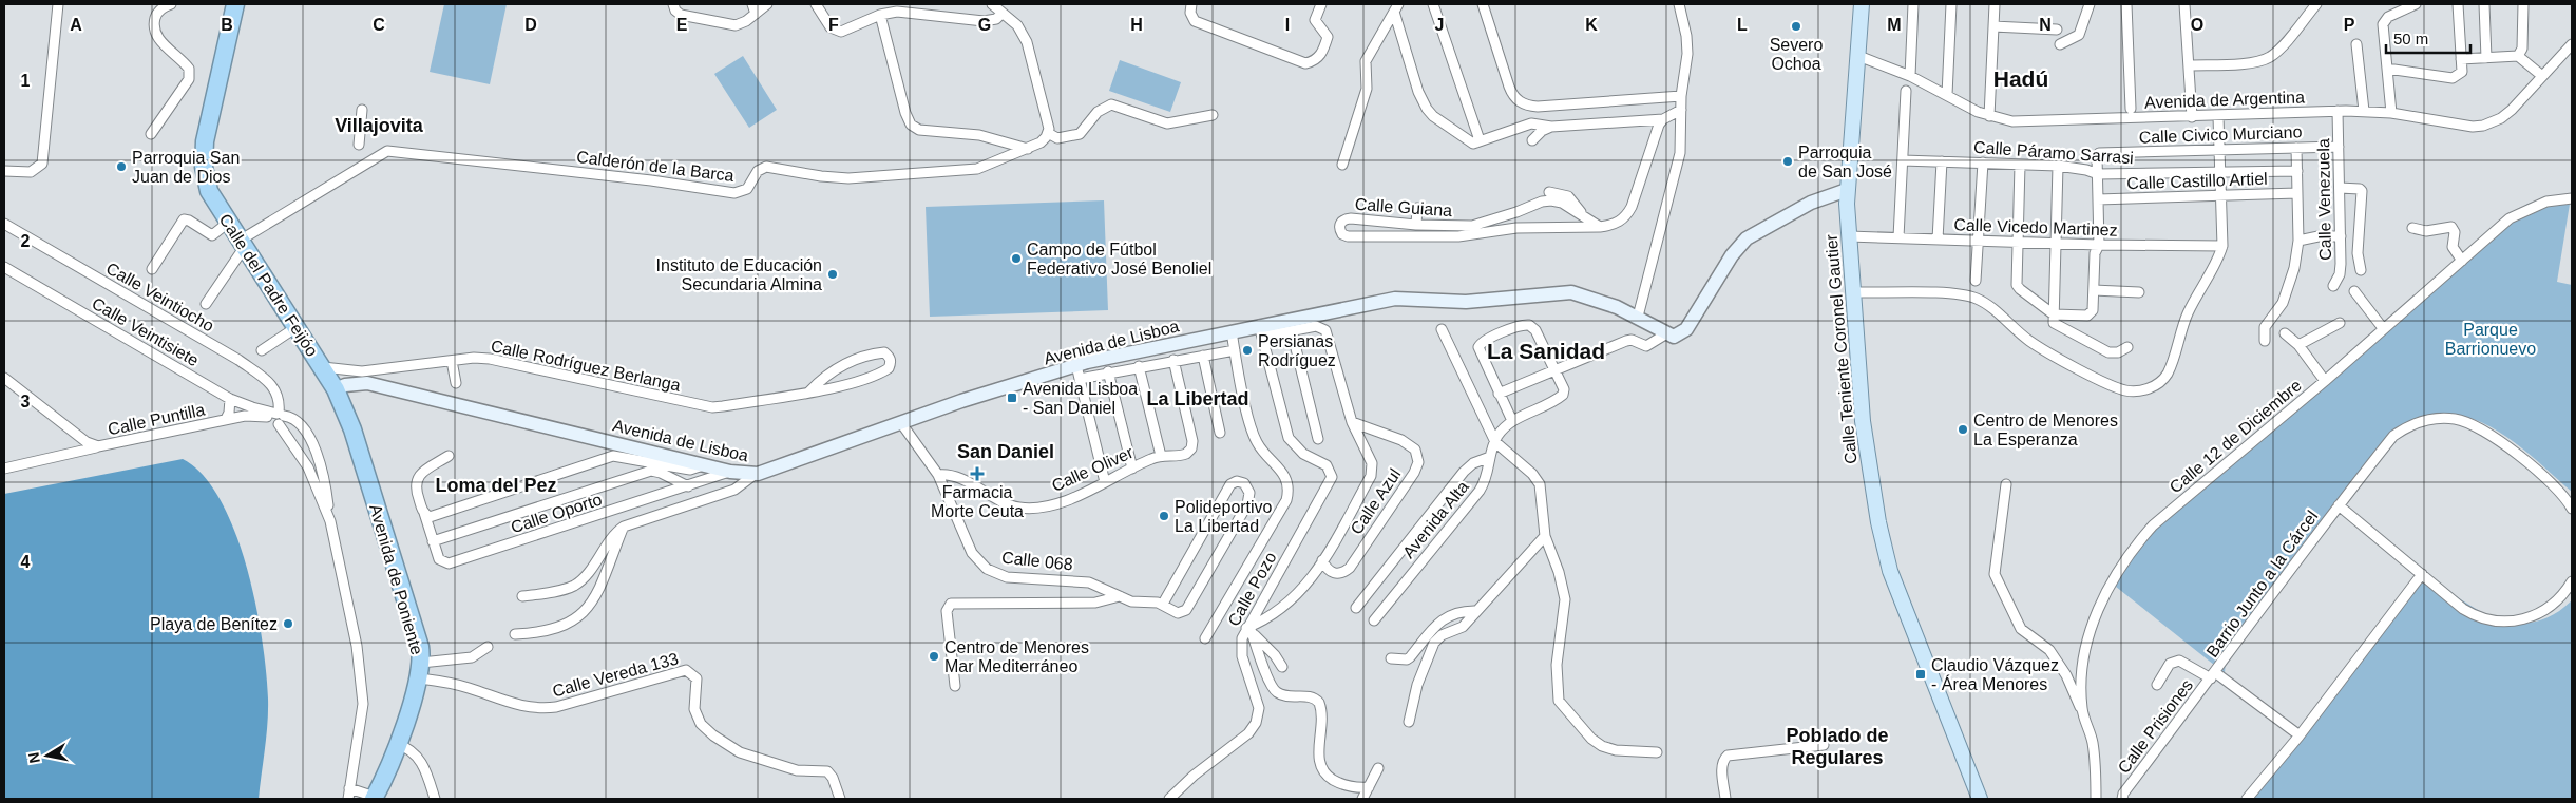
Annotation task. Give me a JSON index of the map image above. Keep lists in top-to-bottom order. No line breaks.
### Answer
{"streets":{"highway":["Calle del Padre Feijóo","Avenida de Poniente"],"main road":["Calle Teniente Coronel Gautier"],"street":["Avenida de Argentina","Calle Civico Murciano","Calle Páramo Sarrasi","Calderón de la Barca","Calle Castillo Artiel","Calle Venezuela","Calle Guiana","Calle Vicedo Martinez","Calle Veintiocho","Calle Veintisiete","Avenida de Lisboa","Calle Rodríguez Berlanga","Calle Puntilla","Calle 12 de Diciembre","Calle Oliver","Calle Azul","Calle Oporto","Avenida Alta","Calle 068","Barrio Junto a la Cárcel","Calle Pozo","Calle Vereda 133","Calle Prisiones"]},"crossings":[["Avenida de Argentina","Calle Venezuela"],["Avenida de Argentina","Calle Teniente Coronel Gautier"],["Calle Civico Murciano","Calle Páramo Sarrasi"],["Calle Civico Murciano","Calle Venezuela"],["Calderón de la Barca","Calle del Padre Feijóo"],["Calle Vicedo Martinez","Calle Teniente Coronel Gautier"],["Calle del Padre Feijóo","Avenida de Lisboa"],["Calle del Padre Feijóo","Calle Rodríguez Berlanga"],["Calle del Padre Feijóo","Avenida de Poniente"],["Calle Veintiocho","Calle Veintisiete"],["Calle Veintiocho","Calle Puntilla"],["Calle Veintisiete","Calle Puntilla"],["Avenida de Lisboa","Calle Oporto"],["Avenida de Lisboa","Calle 068"],["Avenida de Lisboa","Avenida de Poniente"],["Avenida de Lisboa","Calle Pozo"],["Calle Oliver","Calle 068"],["Avenida de Poniente","Calle Vereda 133"],["Barrio Junto a la Cárcel","Calle Prisiones"]],"districts":["Hadú","Villajovita","La Sanidad","La Libertad","San Daniel","Loma del Pez","Poblado de Regulares"],"parks":["Parque Barrionuevo"],"places":{"other":["Severo Ochoa","Parroquia de San José","Parroquia San Juan de Dios","Campo de Fútbol Federativo José Benoliel","Instituto de Educación Secundaria Almina","Persianas Rodríguez","Centro de Menores La Esperanza","Polideportivo La Libertad","Playa de Benítez","Centro de Menores Mar Mediterráneo"],"transit":["Avenida Lisboa - San Daniel","Claudio Vázquez - Área Menores"],"health":["Farmacia Morte Ceuta"]},"scale_bar":"50 m","north":"left","grid":{"columns":["A","B","C","D","E","F","G","H","I","J","K","L","M","N","O","P"],"rows":["1","2","3","4"]}}
